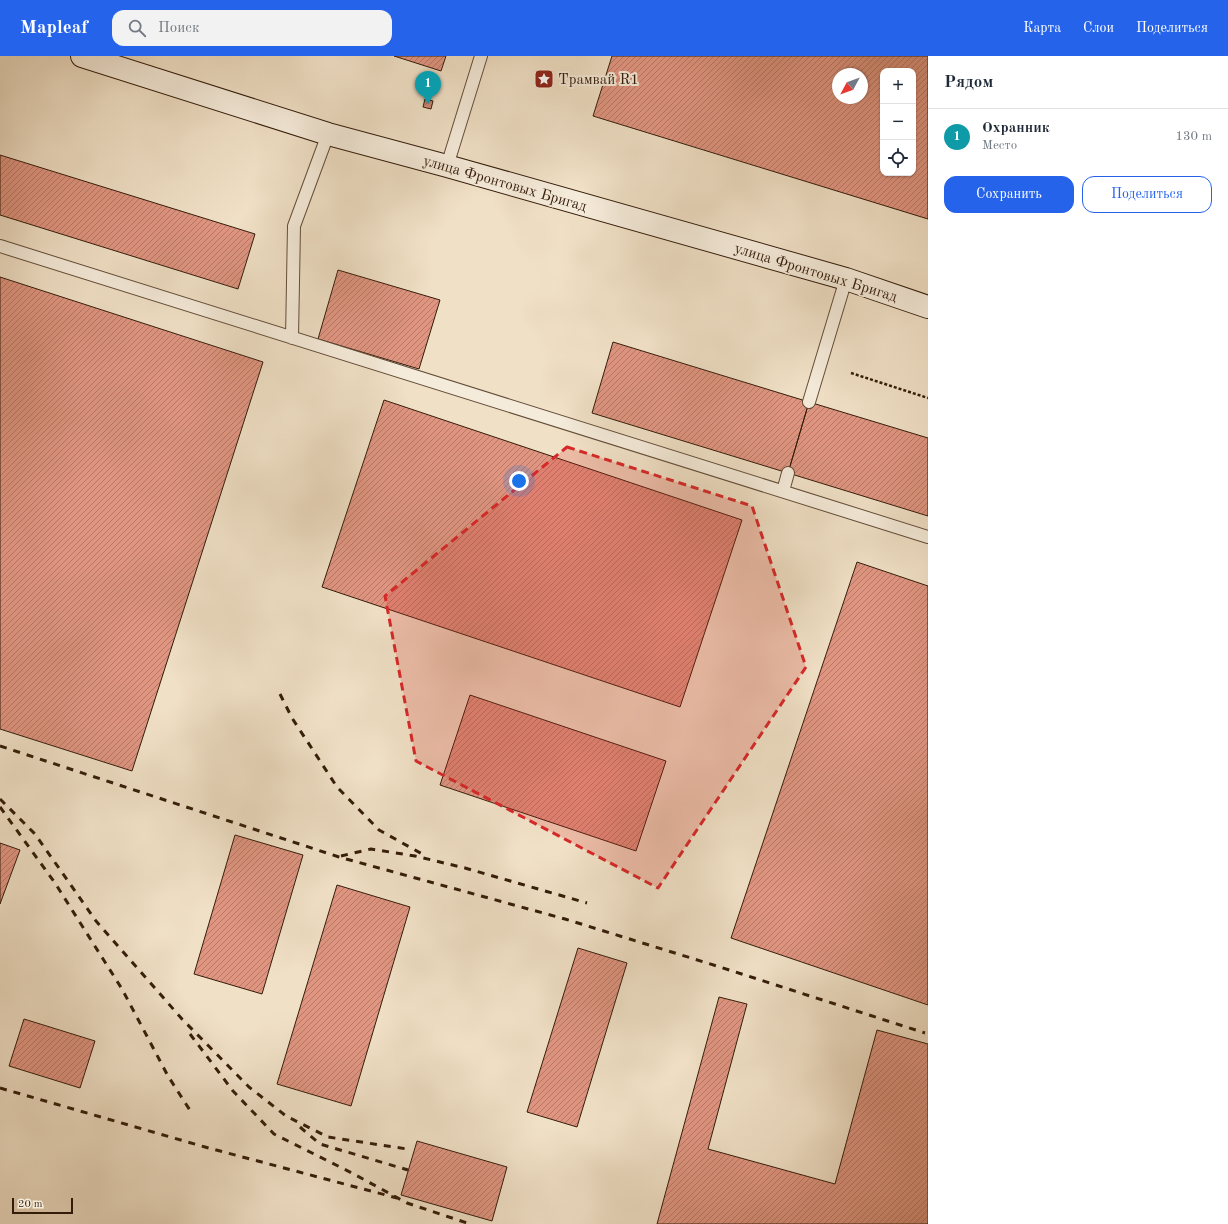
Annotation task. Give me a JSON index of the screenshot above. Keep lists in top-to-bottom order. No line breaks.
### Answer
{"streets":{"main road":["улица Фронтовых Бригад"]},"places":{"place":["Трамвай R1"]},"scale_bar":"20 m","north":"bottom left","page":{"header":"Mapleaf","search":"Поиск","nav":["Карта","Слои","Поделиться"],"heading":"Рядом","map_buttons":["+","−"],"pins":"1","list":[{"mark":"1","name":"Охранник","note":"Место","value":"130 m"}],"buttons":["Сохранить","Поделиться"],"scale":"20 m"}}
